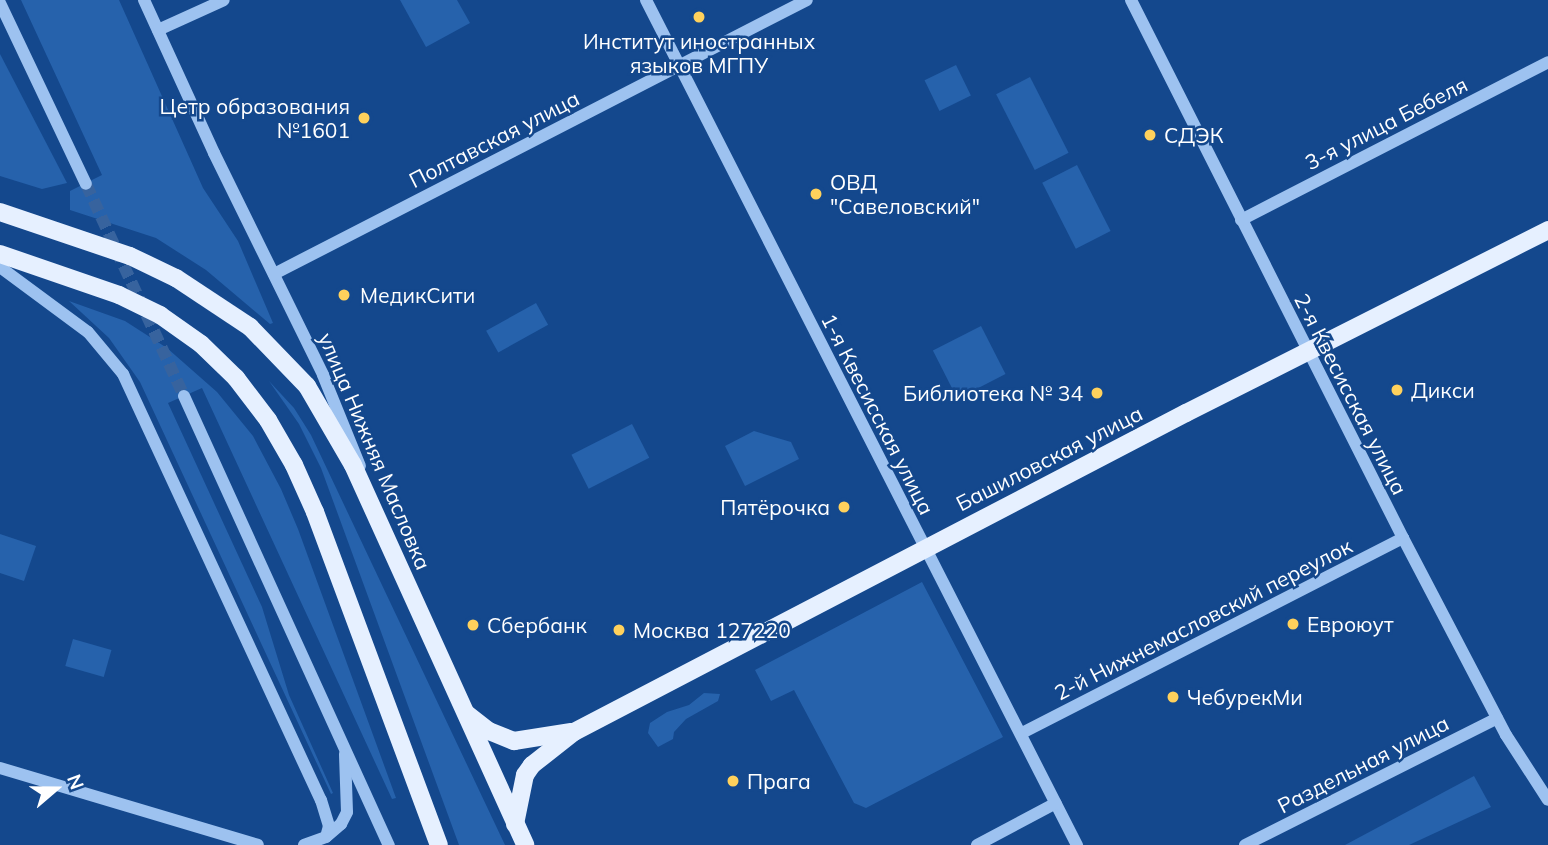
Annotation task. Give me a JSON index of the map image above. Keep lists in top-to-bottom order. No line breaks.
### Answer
{"streets":{"main road":["улица Нижняя Масловка","Башиловская улица"],"street":["3-я улица Бебеля","Полтавская улица","2-я Квесисская улица","1-я Квесисская улица","2-й Нижнемасловский переулок","Раздельная улица"]},"crossings":[["3-я улица Бебеля","2-я Квесисская улица"],["Полтавская улица","1-я Квесисская улица"],["Полтавская улица","улица Нижняя Масловка"],["2-я Квесисская улица","Башиловская улица"],["2-я Квесисская улица","2-й Нижнемасловский переулок"],["2-я Квесисская улица","Раздельная улица"],["1-я Квесисская улица","Башиловская улица"],["1-я Квесисская улица","2-й Нижнемасловский переулок"],["улица Нижняя Масловка","Башиловская улица"]],"places":["Институт иностранных языков МГПУ","Цетр образования №1601","СДЭК","ОВД \"Савеловский\"","МедикСити","Дикси","Библиотека № 34","Пятёрочка","Евроюут","Сбербанк","Москва 127220","ЧебурекМи","Прага"],"north":"right"}
